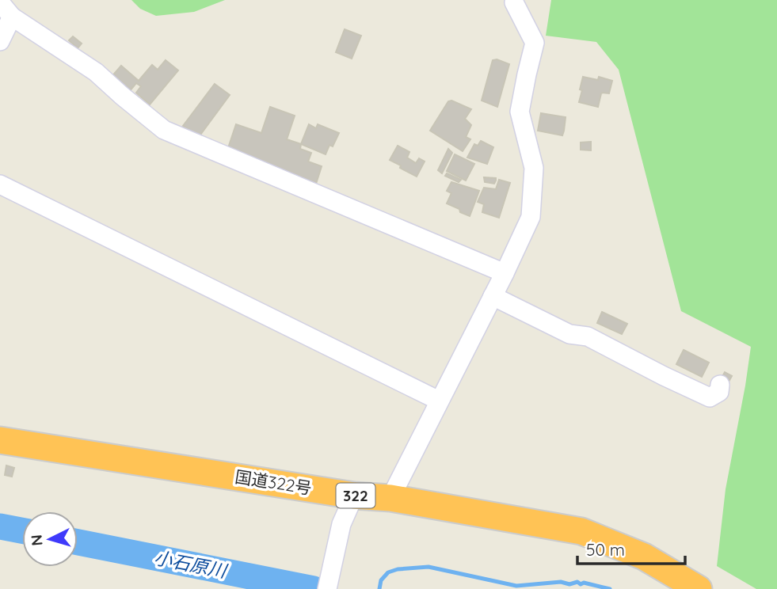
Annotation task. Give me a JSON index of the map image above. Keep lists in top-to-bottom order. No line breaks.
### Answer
{"streets":{"highway":["国道322号","322"]},"water":["小石原川"],"scale_bar":"50 m","north":"left"}
